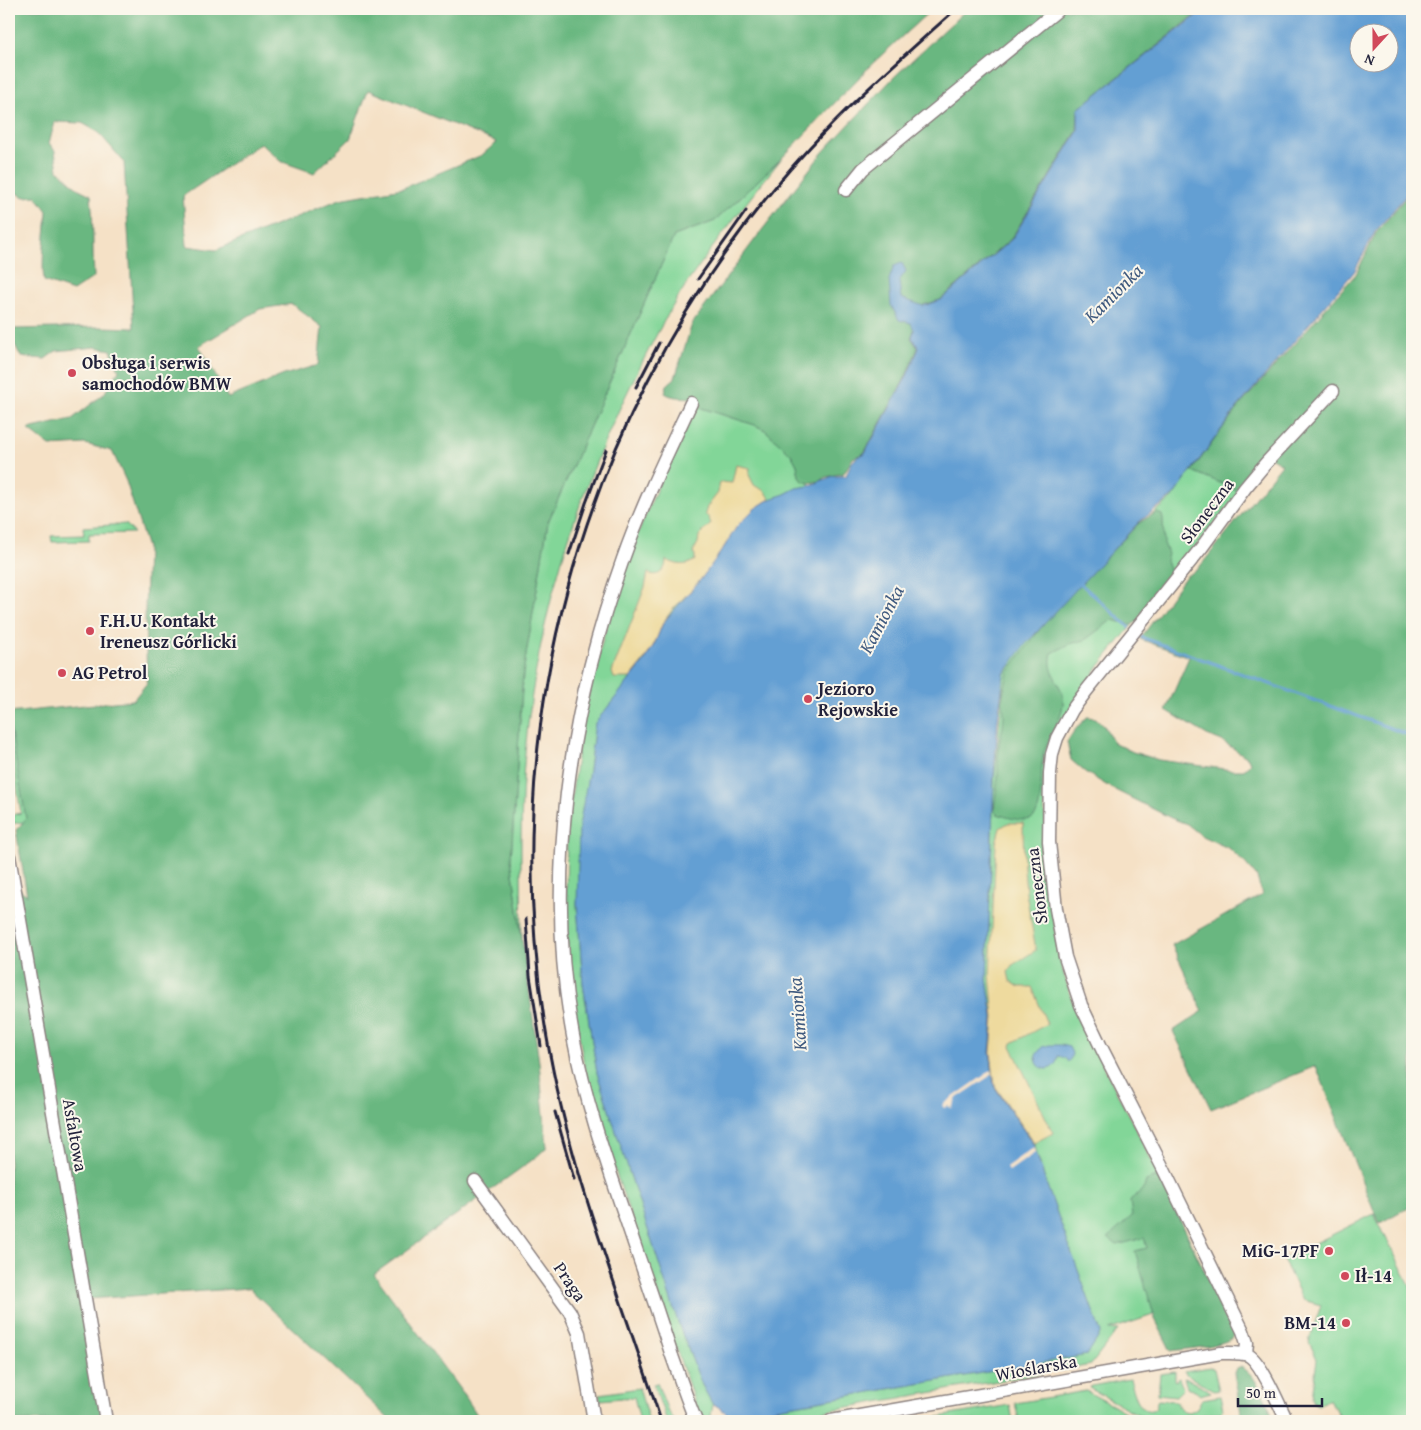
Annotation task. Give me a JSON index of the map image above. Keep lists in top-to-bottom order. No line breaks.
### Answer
{"streets":{"street":["Słoneczna","Asfaltowa","Praga","Wioślarska"]},"crossings":[["Słoneczna","Wioślarska"]],"water":["Kamionka"],"places":["Obsługa i serwis samochodów BMW","F.H.U. Kontakt Ireneusz Górlicki","AG Petrol","Jezioro Rejowskie","MiG-17PF","Ił-14","BM-14"],"scale_bar":"50 m","north":"bottom"}
